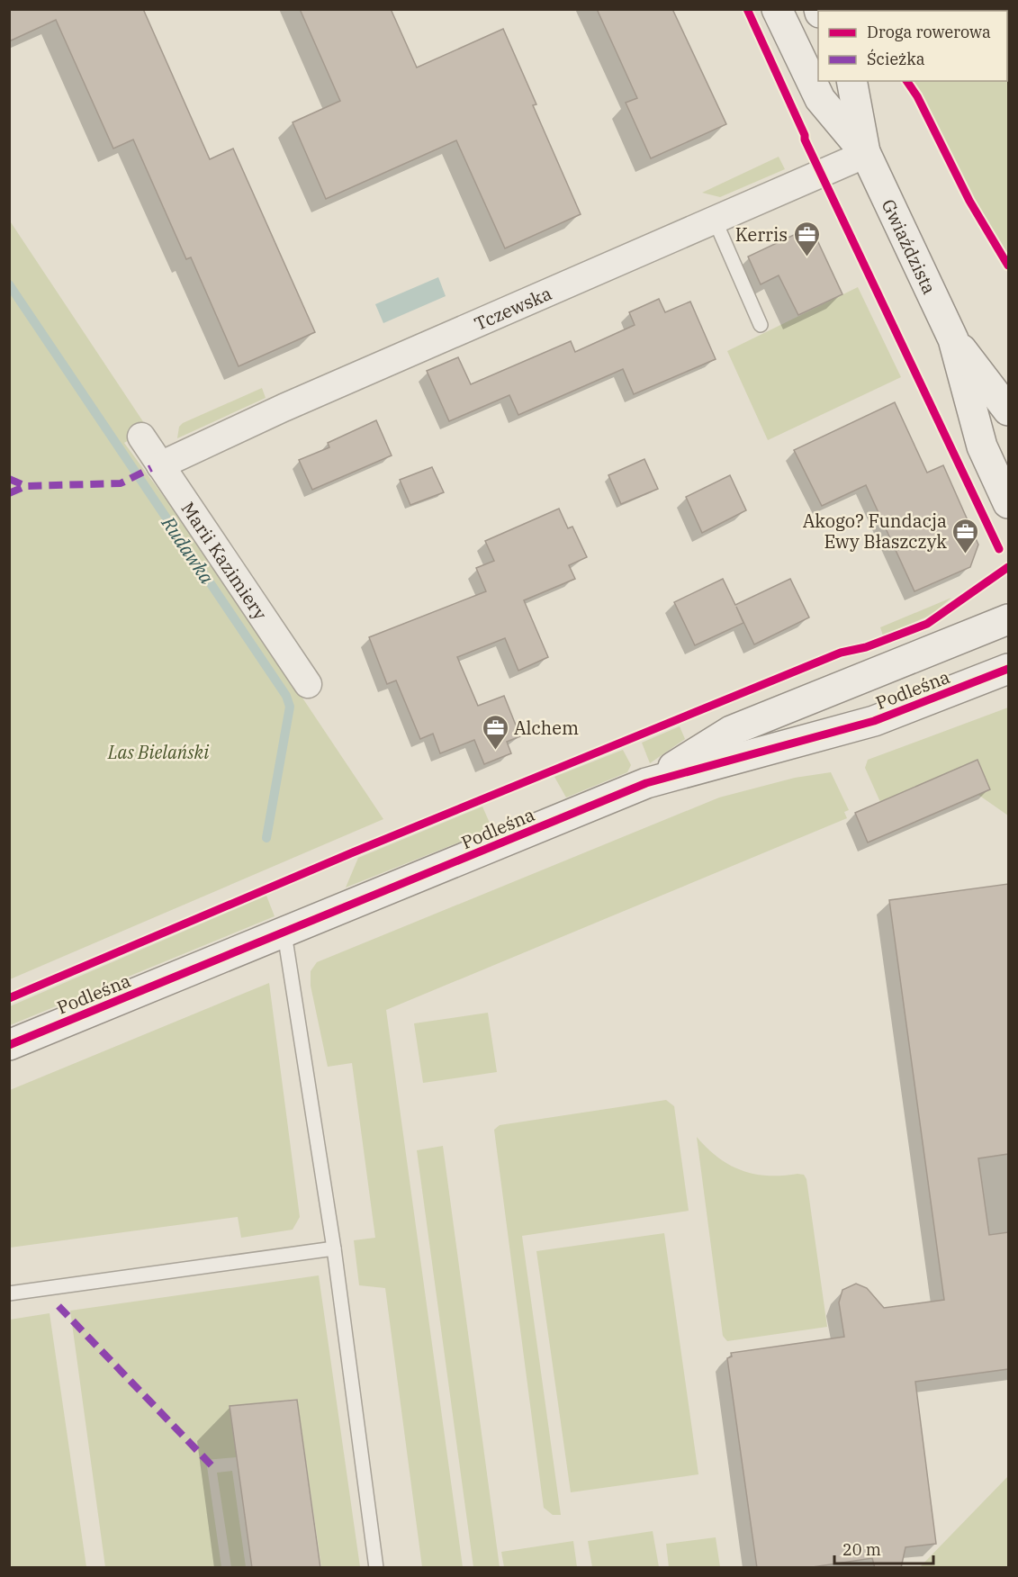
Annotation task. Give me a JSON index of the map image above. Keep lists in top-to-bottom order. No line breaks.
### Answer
{"streets":{"street":["Gwiaździsta","Tczewska","Marii Kazimiery","Podleśna"]},"crossings":[["Gwiaździsta","Tczewska"],["Tczewska","Marii Kazimiery"]],"water":["Rudawka"],"parks":["Las Bielański"],"places":{"office":["Kerris","Akogo? Fundacja Ewy Błaszczyk","Alchem"]},"legend":["Droga rowerowa","Ścieżka"],"scale_bar":"20 m"}
